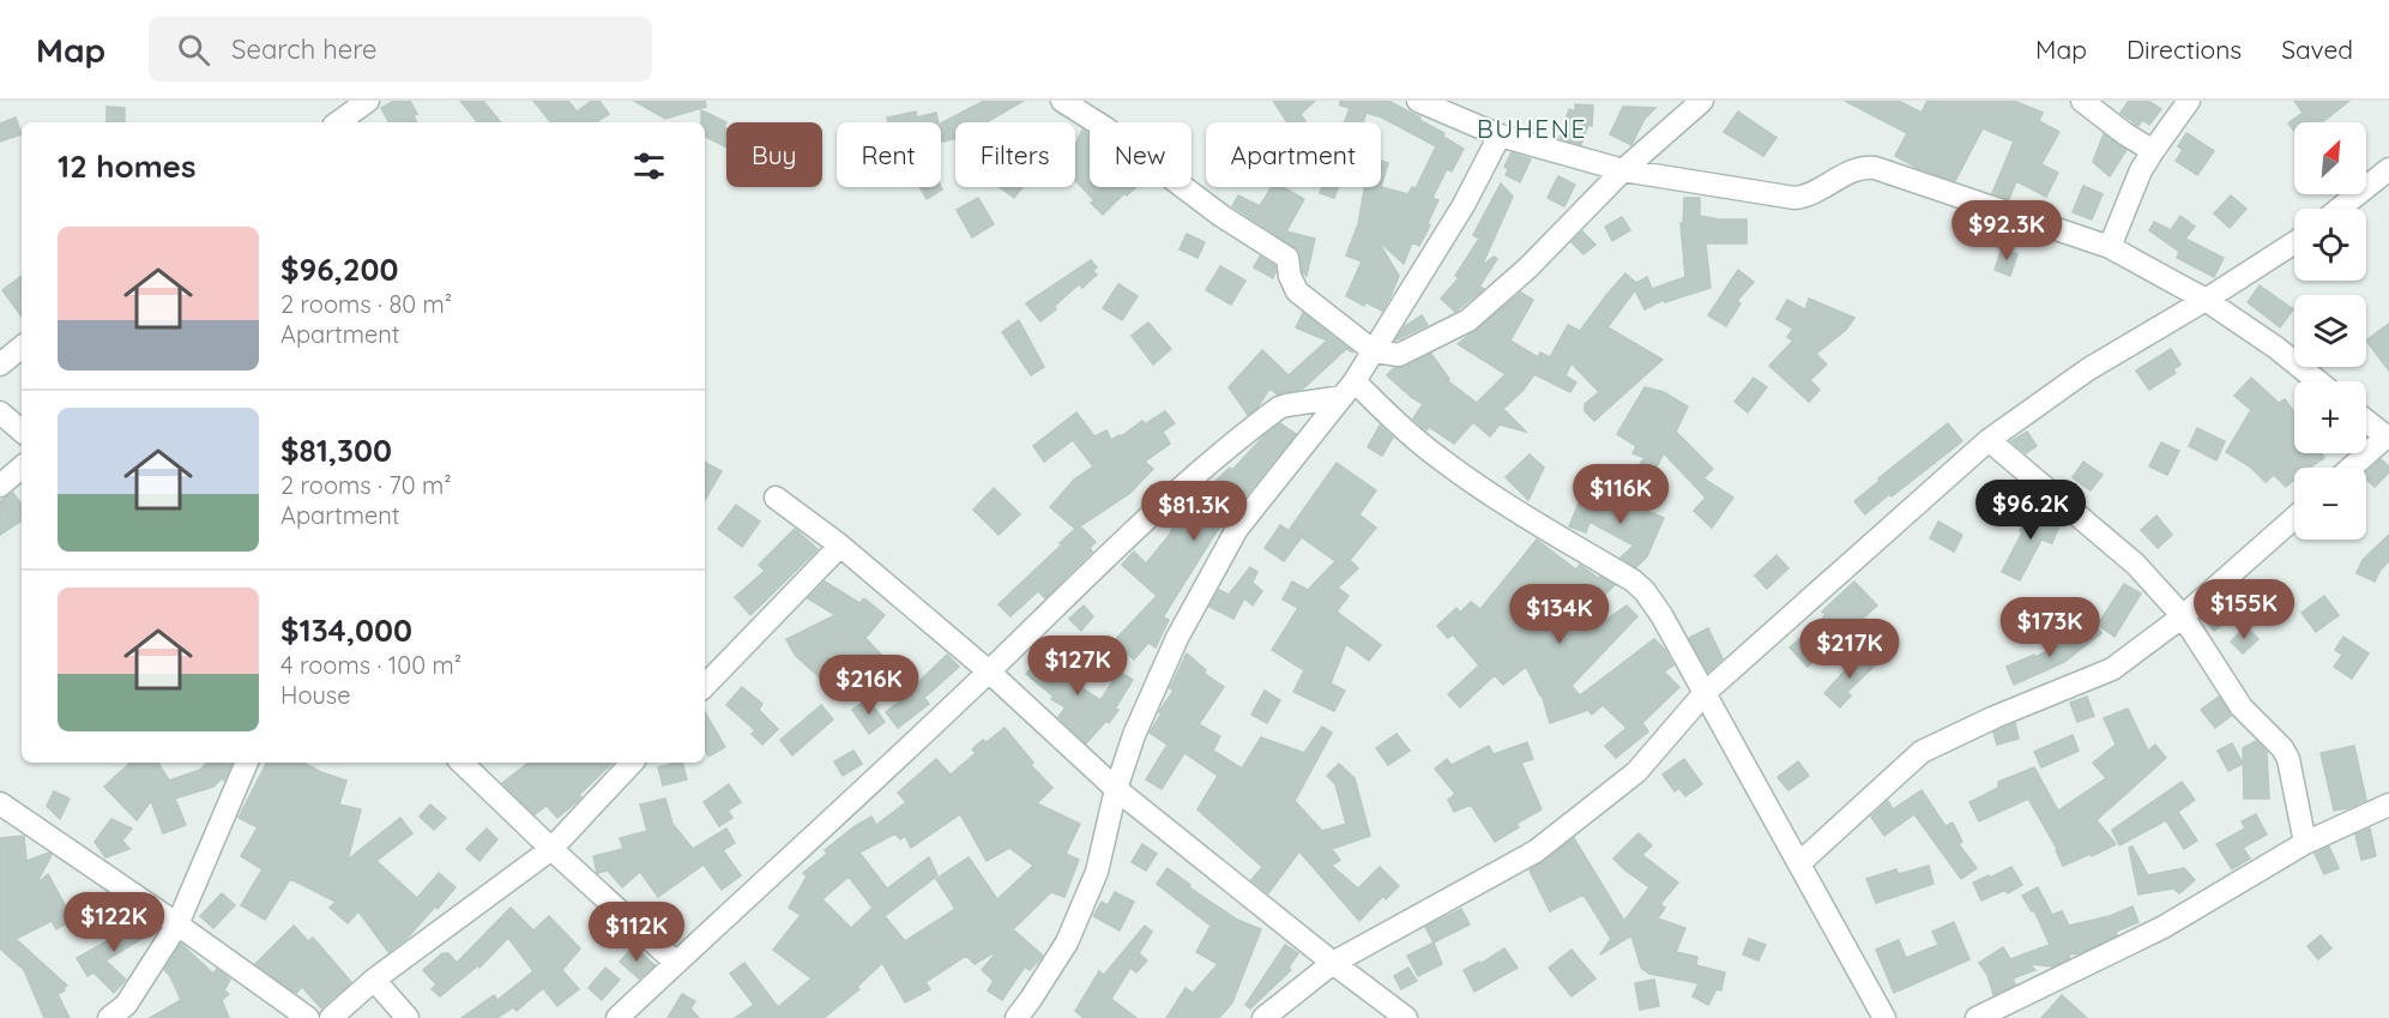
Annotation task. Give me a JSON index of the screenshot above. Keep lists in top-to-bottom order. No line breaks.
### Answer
{"districts":["BUHENE"],"north":"top right","page":{"header":"Map","search":"Search here","nav":["Map","Directions","Saved"],"map_buttons":["+","−"],"chip":["Buy","Rent","Filters","New","Apartment"],"heading":"12 homes","price":["$92.3K","$116K","$96.2K","$81.3K","$155K","$134K","$173K","$217K","$127K","$216K","$122K","$112K"],"list":[{"name":"$96,200","note":"2 rooms · 80 m² · Apartment"},{"name":"$81,300","note":"2 rooms · 70 m² · Apartment"},{"name":"$134,000","note":"4 rooms · 100 m² · House"}]}}
